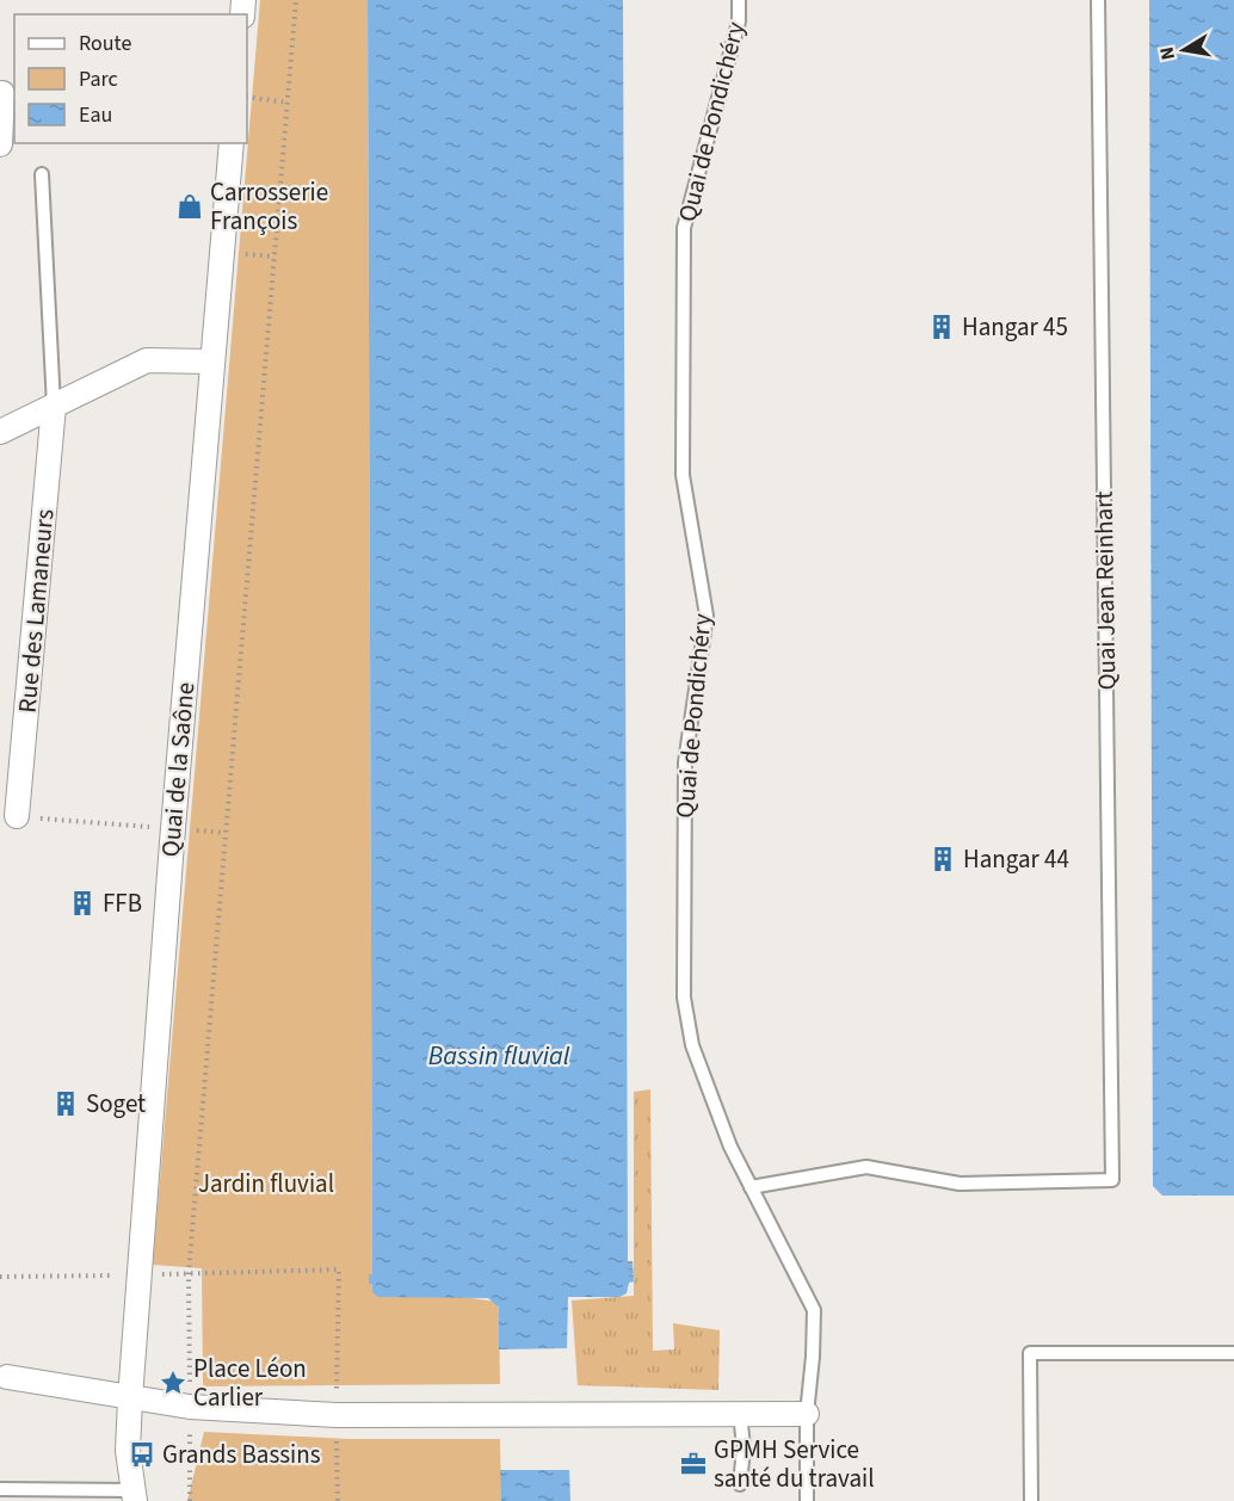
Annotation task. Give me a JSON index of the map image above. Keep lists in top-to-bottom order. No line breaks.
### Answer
{"streets":{"street":["Rue des Lamaneurs","Quai de la Saône"],"lane":["Quai de Pondichéry","Quai Jean Reinhart"]},"crossings":[["Quai de Pondichéry","Quai Jean Reinhart"]],"water":["Bassin fluvial"],"parks":["Jardin fluvial"],"places":{"shop":["Carrosserie François"],"building":["Hangar 45","Hangar 44","FFB","Soget"],"place":["Place Léon Carlier"],"bus stop":["Grands Bassins"],"office":["GPMH Service santé du travail"]},"legend":["Route","Parc","Eau"],"north":"left"}
